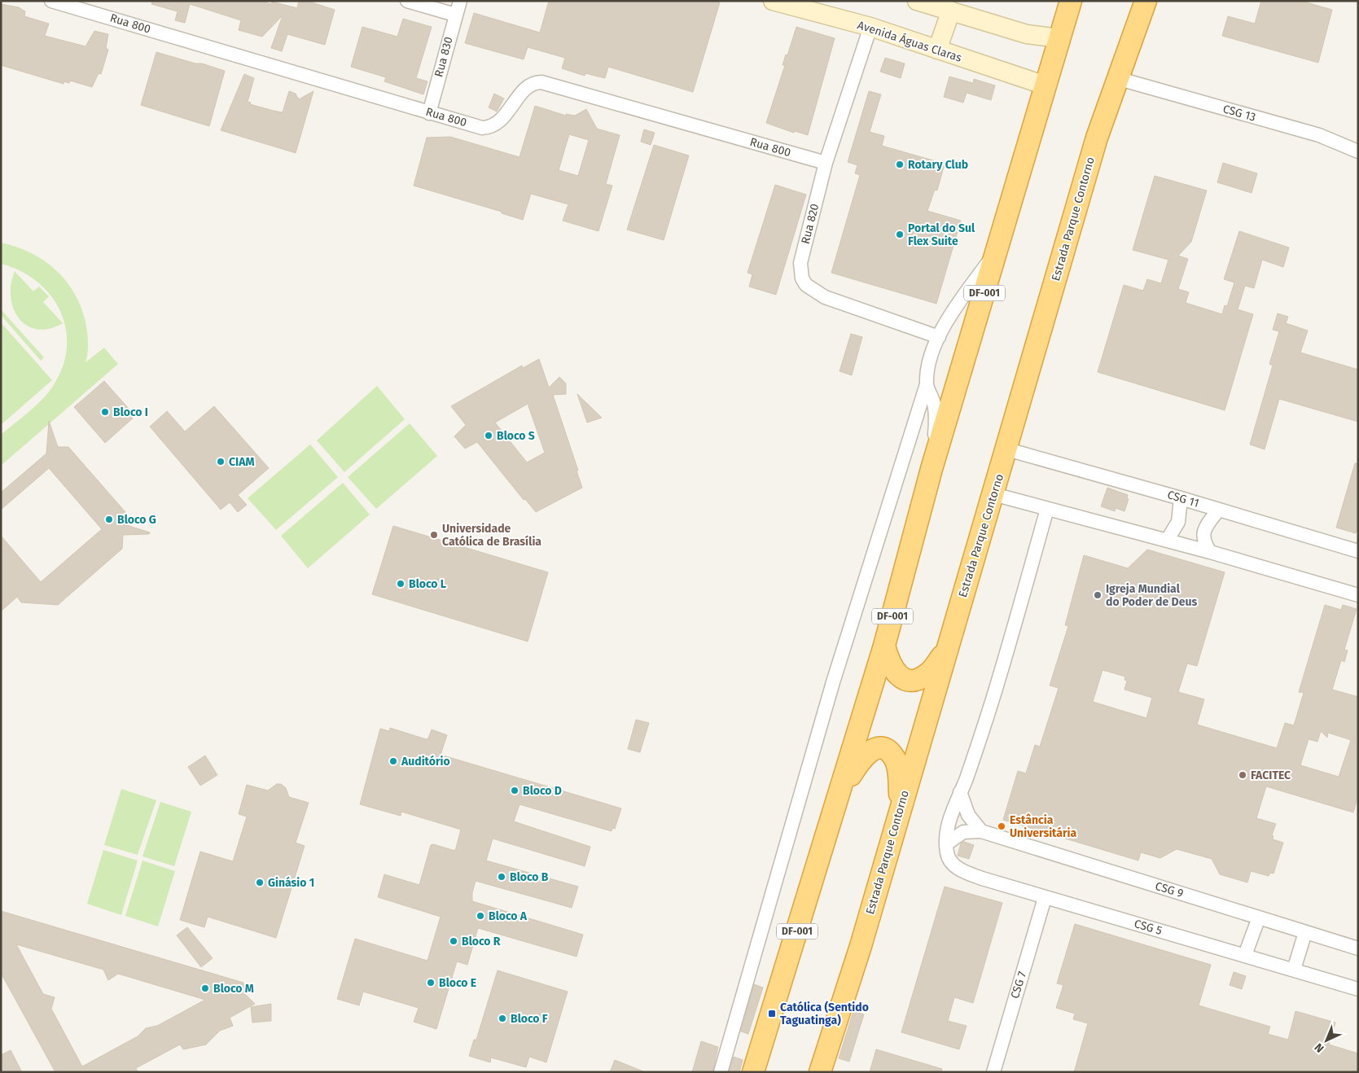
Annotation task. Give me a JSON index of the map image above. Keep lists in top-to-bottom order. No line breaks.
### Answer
{"streets":{"highway":["Estrada Parque Contorno","DF-001"],"main road":["Avenida Águas Claras"],"street":["Rua 800","Rua 830","CSG 13","Rua 820","CSG 11","CSG 9","CSG 5","CSG 7"]},"crossings":[["Rua 800","Rua 830"],["Rua 800","Rua 820"],["Avenida Águas Claras","Rua 820"],["Avenida Águas Claras","DF-001"],["CSG 13","Estrada Parque Contorno"],["Estrada Parque Contorno","CSG 11"],["CSG 9","CSG 5"],["CSG 5","CSG 7"]],"places":{"other":["Rotary Club","Portal do Sul Flex Suite","Bloco I","Bloco S","CIAM","Bloco G","Universidade Católica de Brasília","Bloco L","Igreja Mundial do Poder de Deus","Auditório","FACITEC","Bloco D","Estância Universitária","Bloco B","Ginásio 1","Bloco A","Bloco R","Bloco E","Bloco M","Bloco F"],"transit":["Católica (Sentido Taguatinga)"]},"north":"bottom left"}
